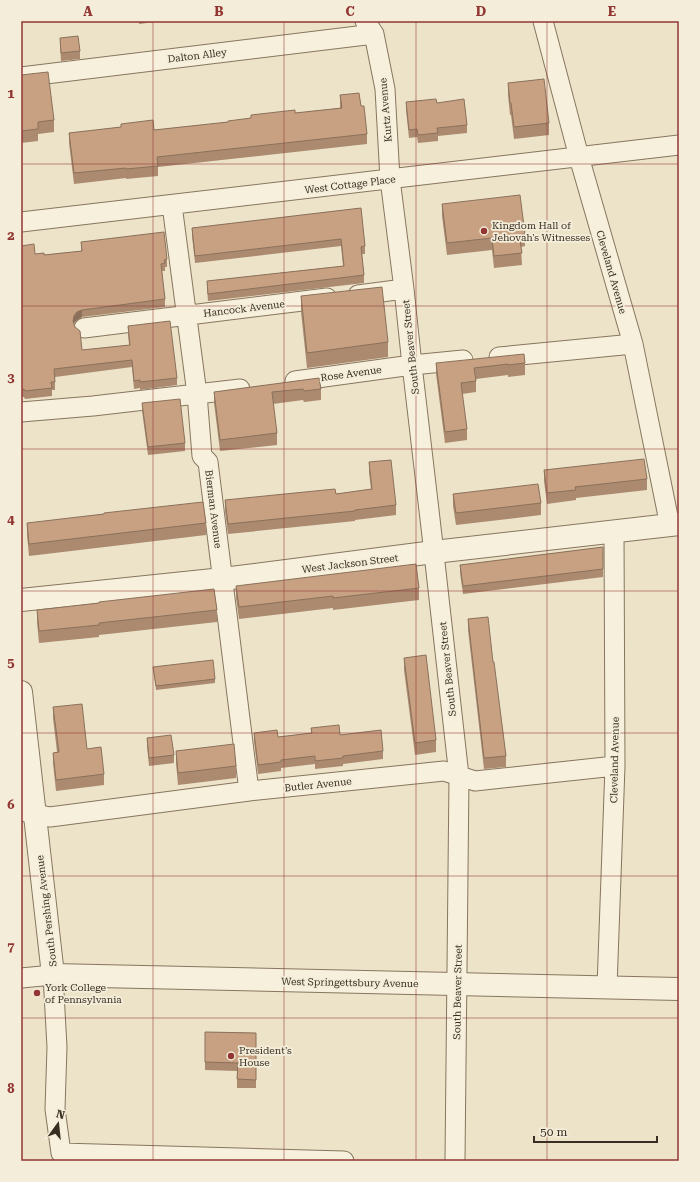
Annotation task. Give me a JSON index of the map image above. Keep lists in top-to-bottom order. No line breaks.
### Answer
{"streets":{"street":["Dalton Alley","Kurtz Avenue","West Cottage Place","Cleveland Avenue","Hancock Avenue","South Beaver Street","Rose Avenue","Bierman Avenue","West Jackson Street","Butler Avenue","South Pershing Avenue","West Springettsbury Avenue"]},"crossings":[["Dalton Alley","Kurtz Avenue"],["Kurtz Avenue","West Cottage Place"],["Kurtz Avenue","South Beaver Street"],["West Cottage Place","Cleveland Avenue"],["West Cottage Place","South Beaver Street"],["West Cottage Place","Bierman Avenue"],["Cleveland Avenue","Rose Avenue"],["Cleveland Avenue","West Jackson Street"],["Cleveland Avenue","Butler Avenue"],["Cleveland Avenue","West Springettsbury Avenue"],["Hancock Avenue","South Beaver Street"],["Hancock Avenue","Bierman Avenue"],["South Beaver Street","Rose Avenue"],["South Beaver Street","West Jackson Street"],["South Beaver Street","Butler Avenue"],["South Beaver Street","West Springettsbury Avenue"],["Bierman Avenue","West Jackson Street"],["Bierman Avenue","Butler Avenue"],["Butler Avenue","South Pershing Avenue"],["South Pershing Avenue","West Springettsbury Avenue"]],"places":["Kingdom Hall of Jehovah's Witnesses","York College of Pennsylvania","President's House"],"scale_bar":"50 m","north":"top","grid":{"columns":["A","B","C","D","E"],"rows":["1","2","3","4","5","6","7","8"]}}
